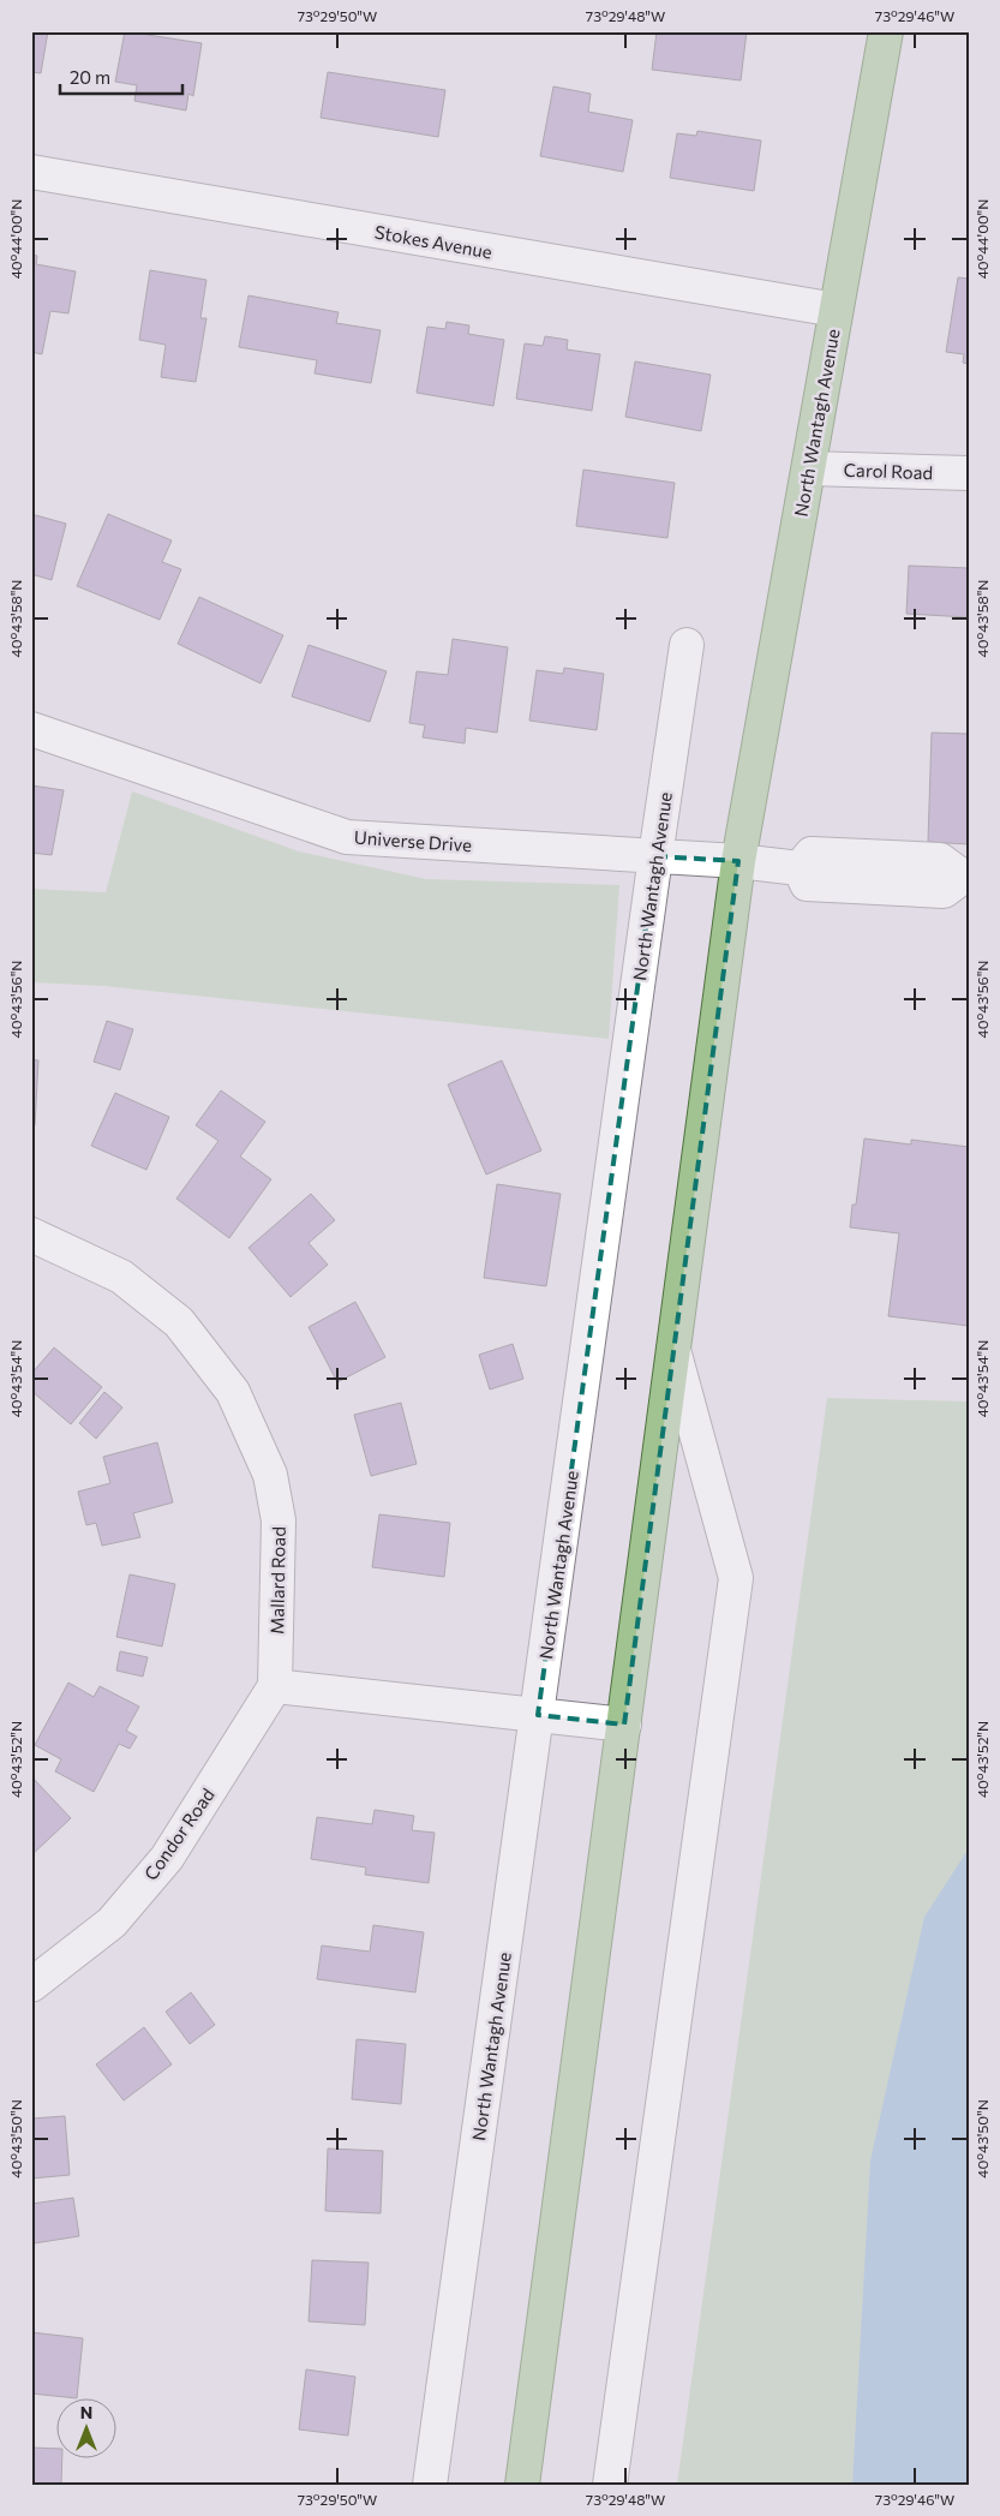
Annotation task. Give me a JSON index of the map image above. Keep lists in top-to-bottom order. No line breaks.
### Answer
{"streets":{"main road":["North Wantagh Avenue"],"street":["Stokes Avenue","Carol Road","Universe Drive","Mallard Road","Condor Road"]},"crossings":[["Stokes Avenue","North Wantagh Avenue"],["North Wantagh Avenue","Carol Road"],["North Wantagh Avenue","Universe Drive"],["Mallard Road","Condor Road"]],"scale_bar":"20 m","north":"top","coordinates":["73°29'50\"W","73°29'48\"W","73°29'46\"W","40°44'00\"N","40°43'58\"N","40°43'56\"N","40°43'54\"N","40°43'52\"N","40°43'50\"N"]}
